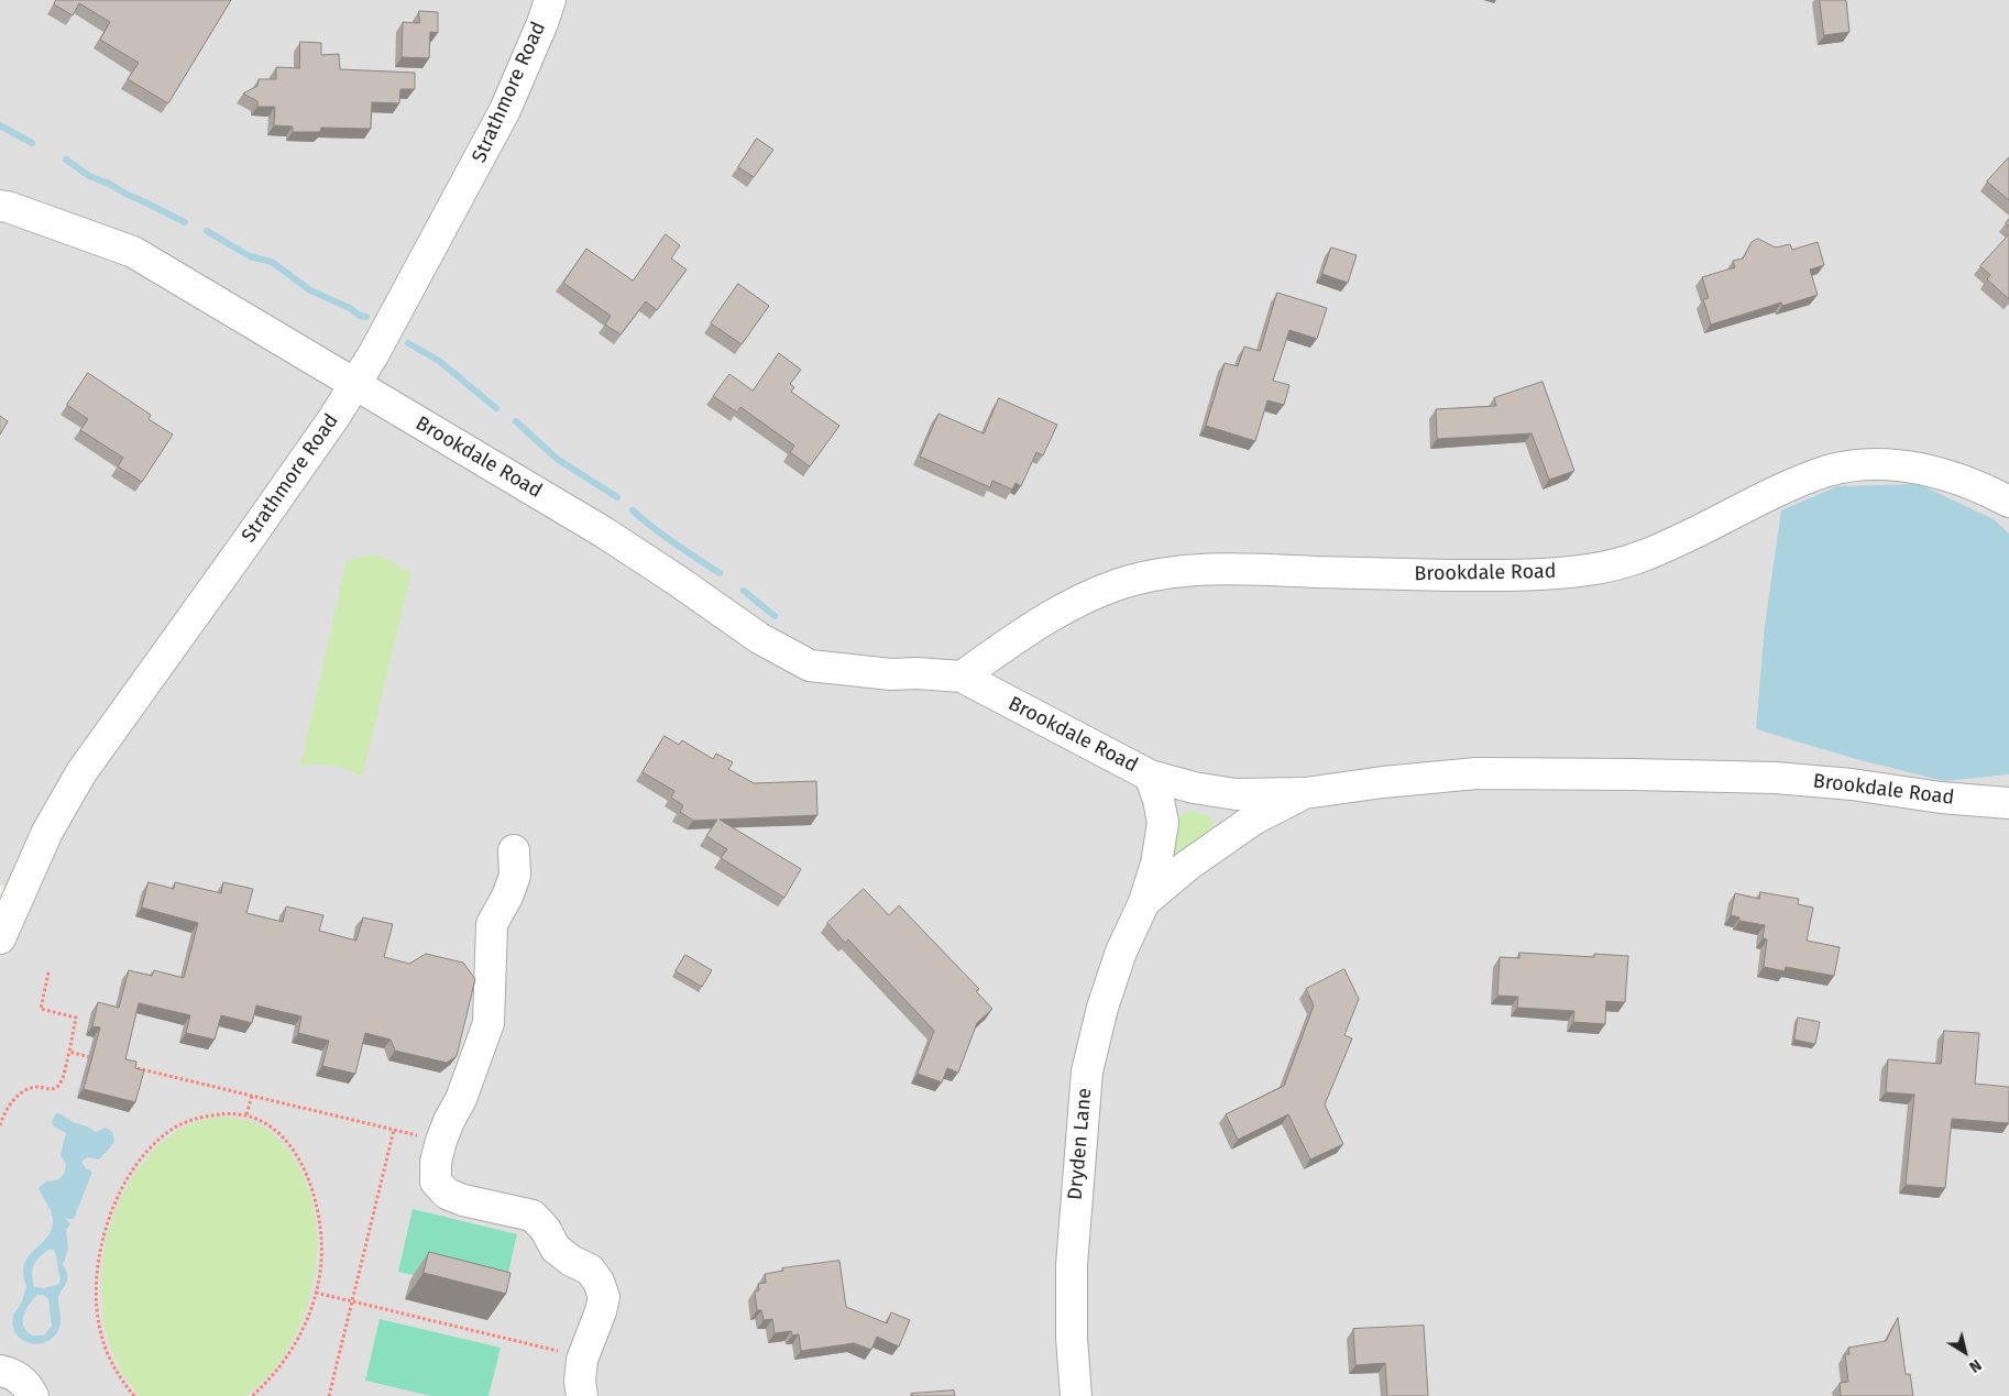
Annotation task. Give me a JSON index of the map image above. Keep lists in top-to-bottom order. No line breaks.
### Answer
{"streets":{"street":["Strathmore Road","Brookdale Road","Dryden Lane"]},"crossings":[["Strathmore Road","Brookdale Road"],["Brookdale Road","Dryden Lane"]],"north":"bottom right"}
